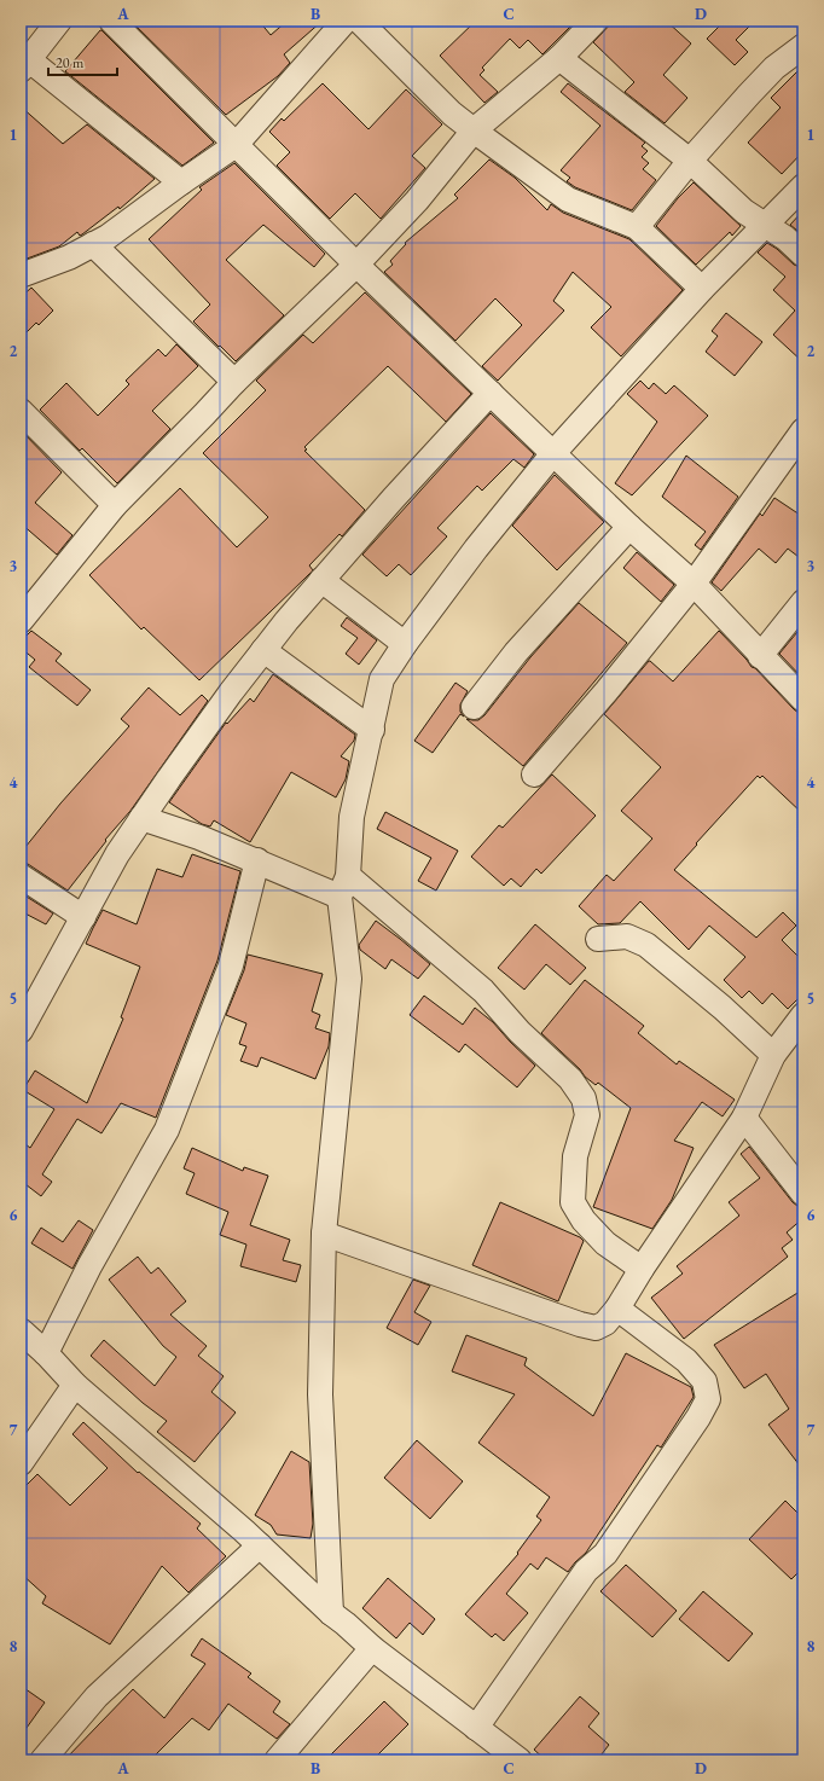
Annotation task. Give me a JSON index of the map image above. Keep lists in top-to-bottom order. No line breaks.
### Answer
{"scale_bar":"20 m","grid":{"columns":["A","B","C","D"],"rows":["1","2","3","4","5","6","7","8"]}}
